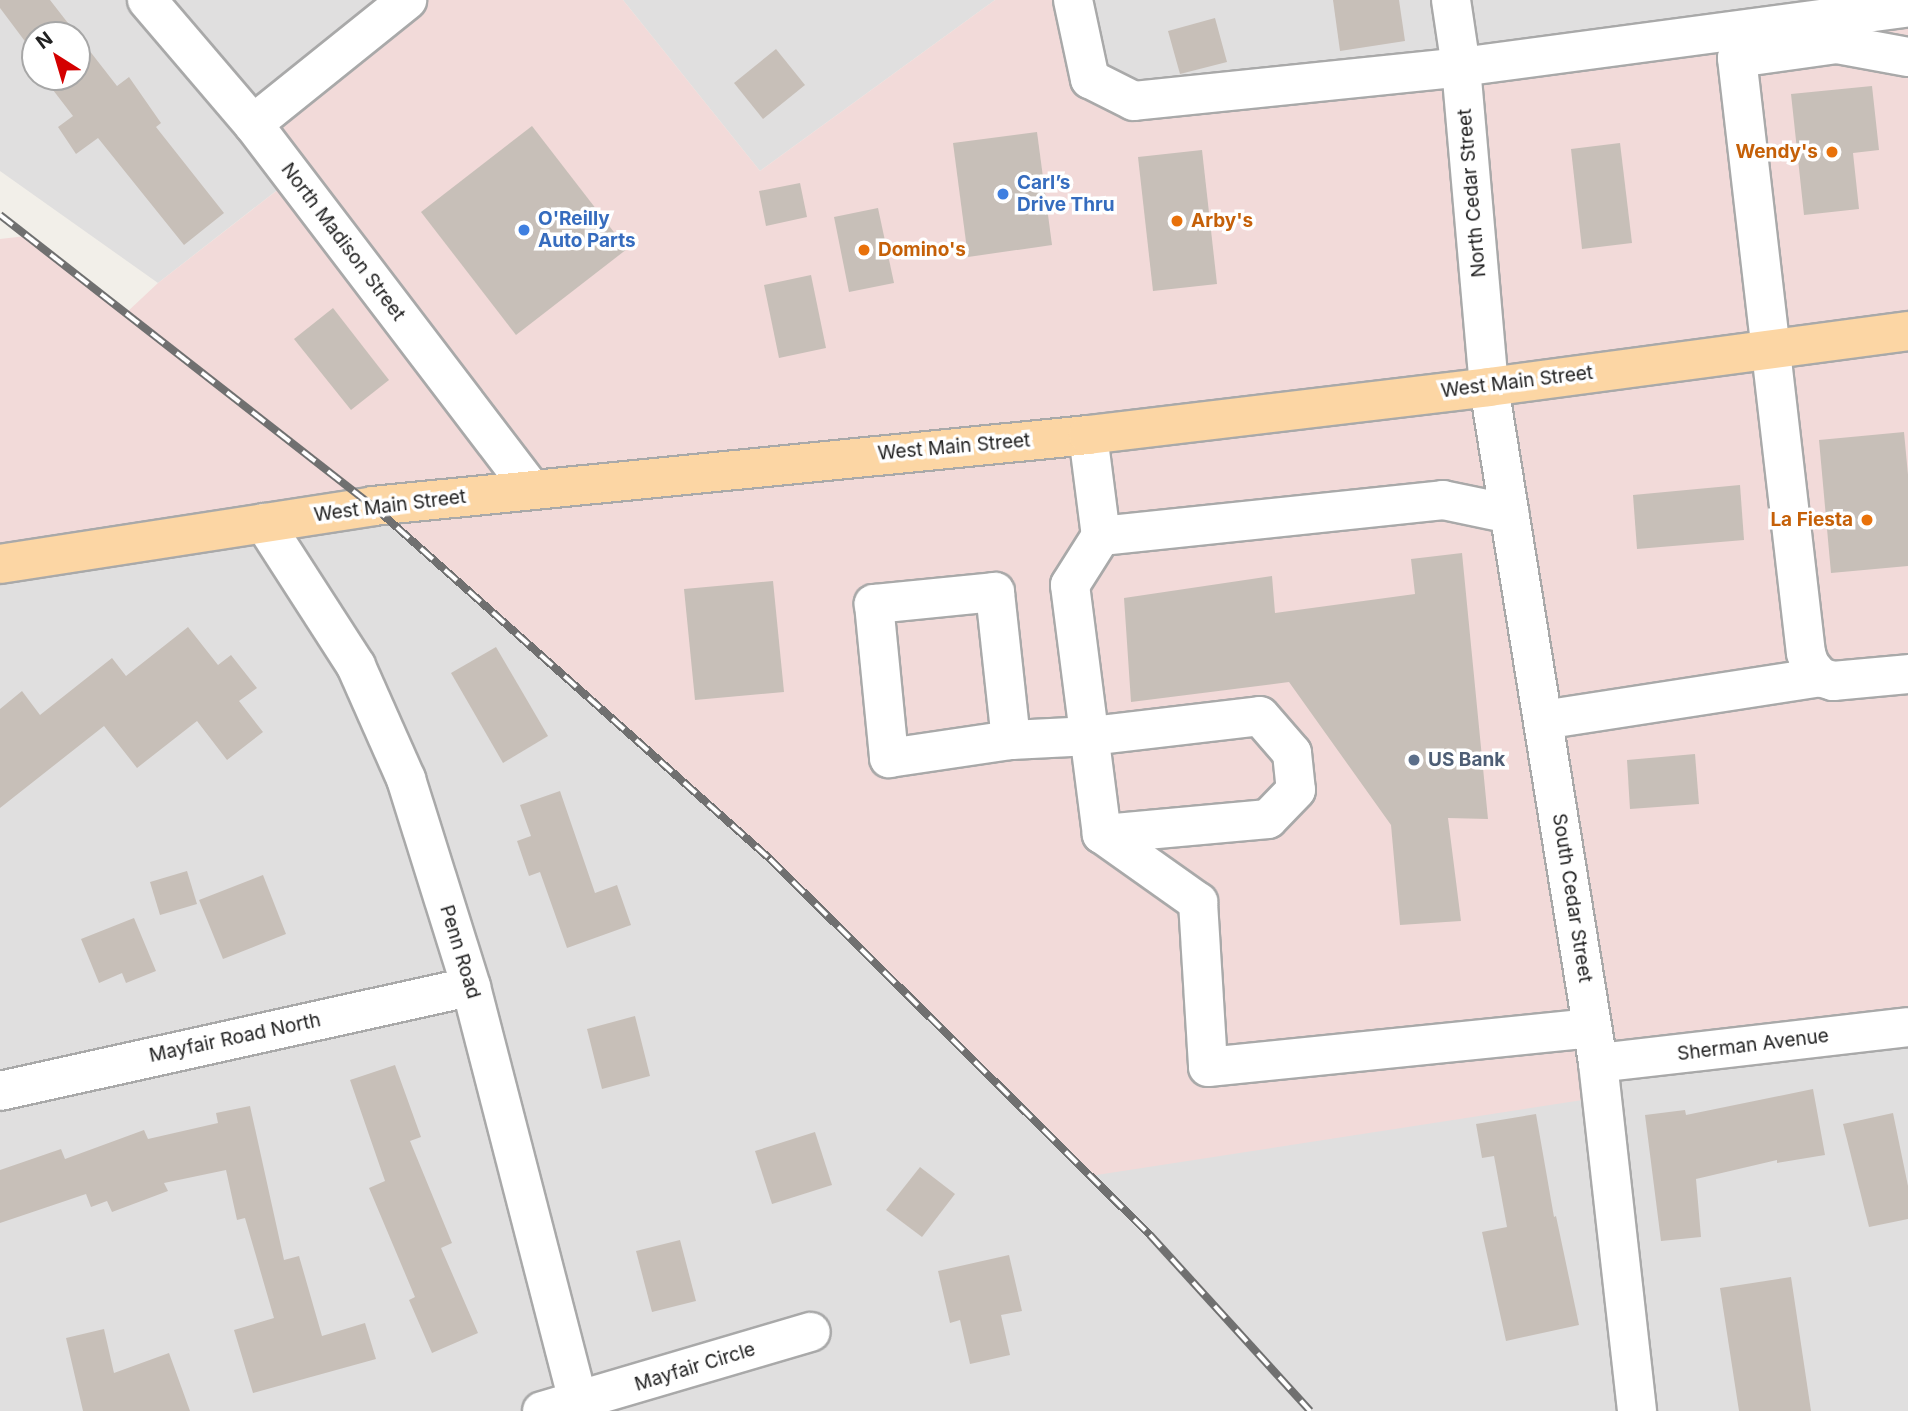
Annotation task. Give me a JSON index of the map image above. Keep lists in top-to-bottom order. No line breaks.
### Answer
{"streets":{"main road":["West Main Street"],"street":["North Cedar Street","North Madison Street","South Cedar Street","Penn Road","Mayfair Road North","Sherman Avenue","Mayfair Circle"]},"crossings":[["North Cedar Street","West Main Street"],["North Cedar Street","South Cedar Street"],["North Madison Street","West Main Street"],["West Main Street","South Cedar Street"],["West Main Street","Penn Road"],["South Cedar Street","Sherman Avenue"],["Penn Road","Mayfair Road North"],["Penn Road","Mayfair Circle"]],"places":["Wendy's","Carl’s Drive Thru","Arby's","O'Reilly Auto Parts","Domino's","La Fiesta","US Bank"],"north":"top left"}
